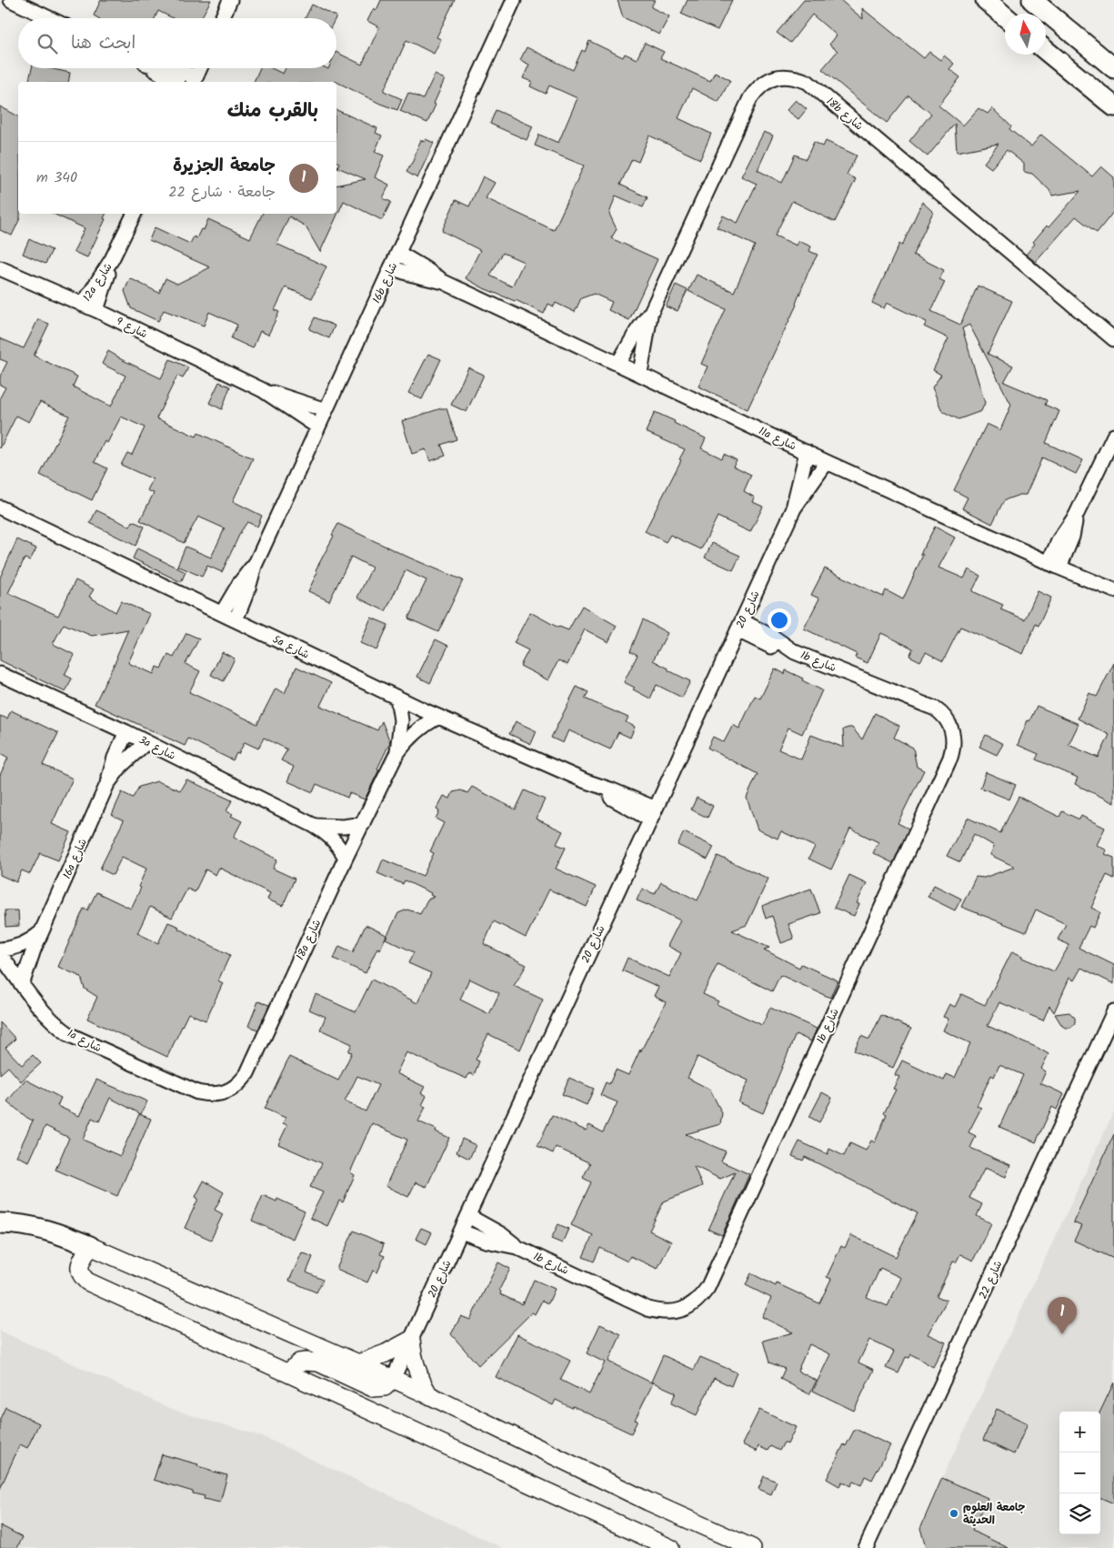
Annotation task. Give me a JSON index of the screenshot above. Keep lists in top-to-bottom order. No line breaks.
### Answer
{"streets":{"street":["18b شارع","12a شارع","16b شارع","شارع 9","11a شارع","شارع 20","5a شارع","1b شارع","3a شارع","16a شارع","18a شارع","1a شارع","شارع 22"]},"crossings":[["18b شارع","11a شارع"],["12a شارع","شارع 9"],["16b شارع","شارع 9"],["16b شارع","11a شارع"],["16b شارع","5a شارع"],["11a شارع","شارع 20"],["شارع 20","5a شارع"],["شارع 20","1b شارع"],["5a شارع","18a شارع"],["3a شارع","16a شارع"],["3a شارع","18a شارع"],["16a شارع","1a شارع"],["18a شارع","1a شارع"]],"places":["جامعة العلوم الحديثة"],"north":"top","page":{"search":"ابحث هنا","heading":"بالقرب منك","list":[{"mark":"1","name":"جامعة الجزيرة","note":"جامعة · شارع 22","value":"340 m"}],"pins":"1","map_buttons":["+","−"]}}
